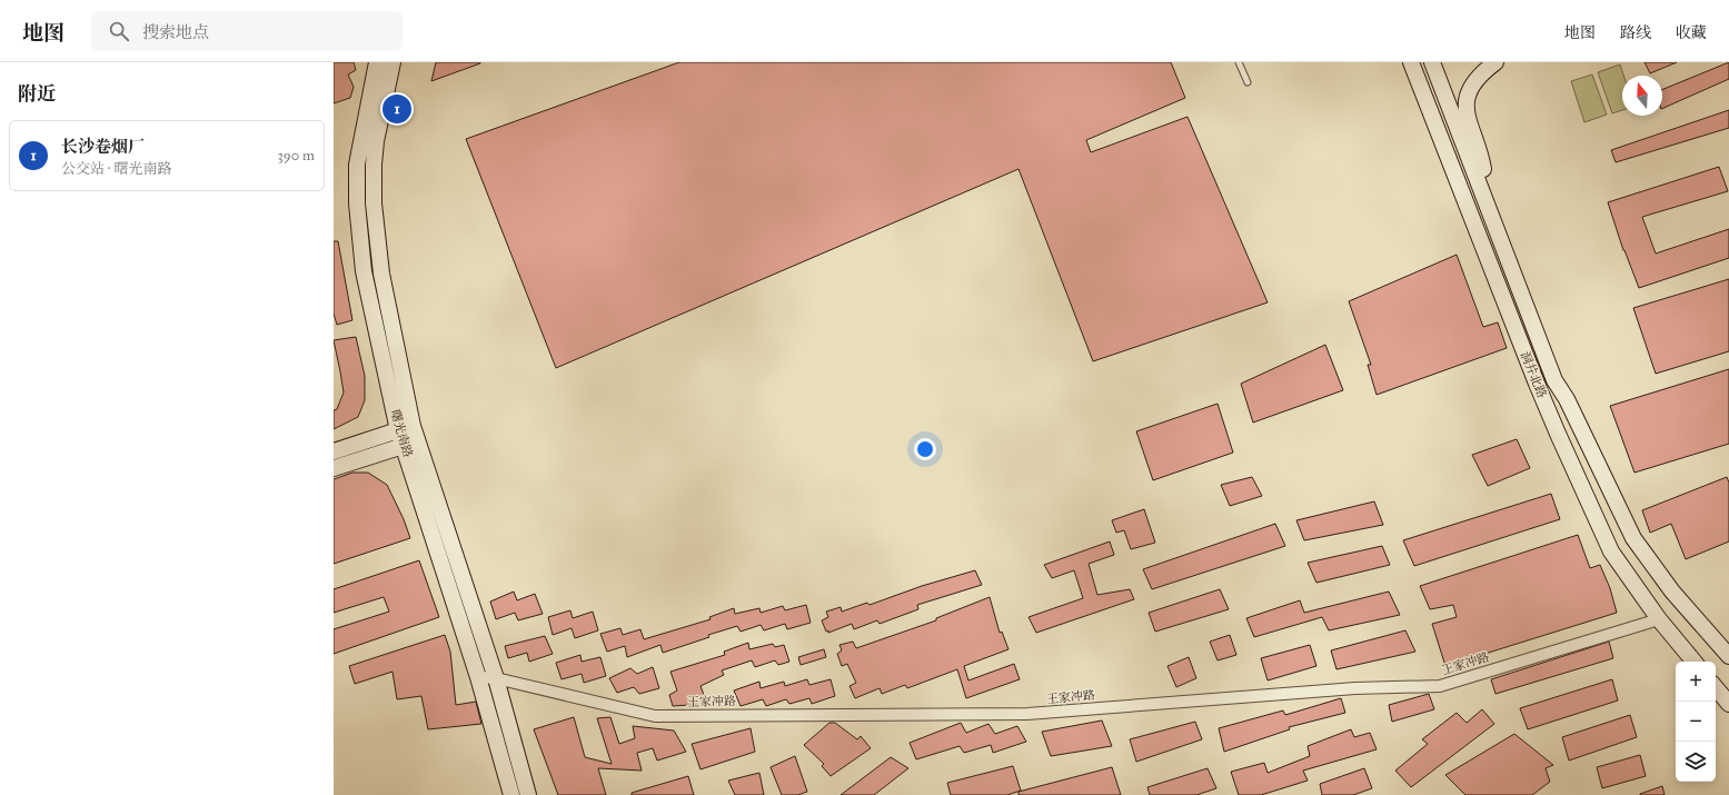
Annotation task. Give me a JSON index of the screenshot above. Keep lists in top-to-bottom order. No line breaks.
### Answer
{"streets":{"main road":["洞井北路","曙光南路"],"street":["王家冲路"]},"crossings":[["洞井北路","王家冲路"],["曙光南路","王家冲路"]],"north":"top","page":{"header":"地图","search":"搜索地点","nav":["地图","路线","收藏"],"heading":"附近","pins":"1","list":[{"mark":"1","name":"长沙卷烟厂","note":"公交站 · 曙光南路","value":"390 m"}],"map_buttons":["+","−"]}}
